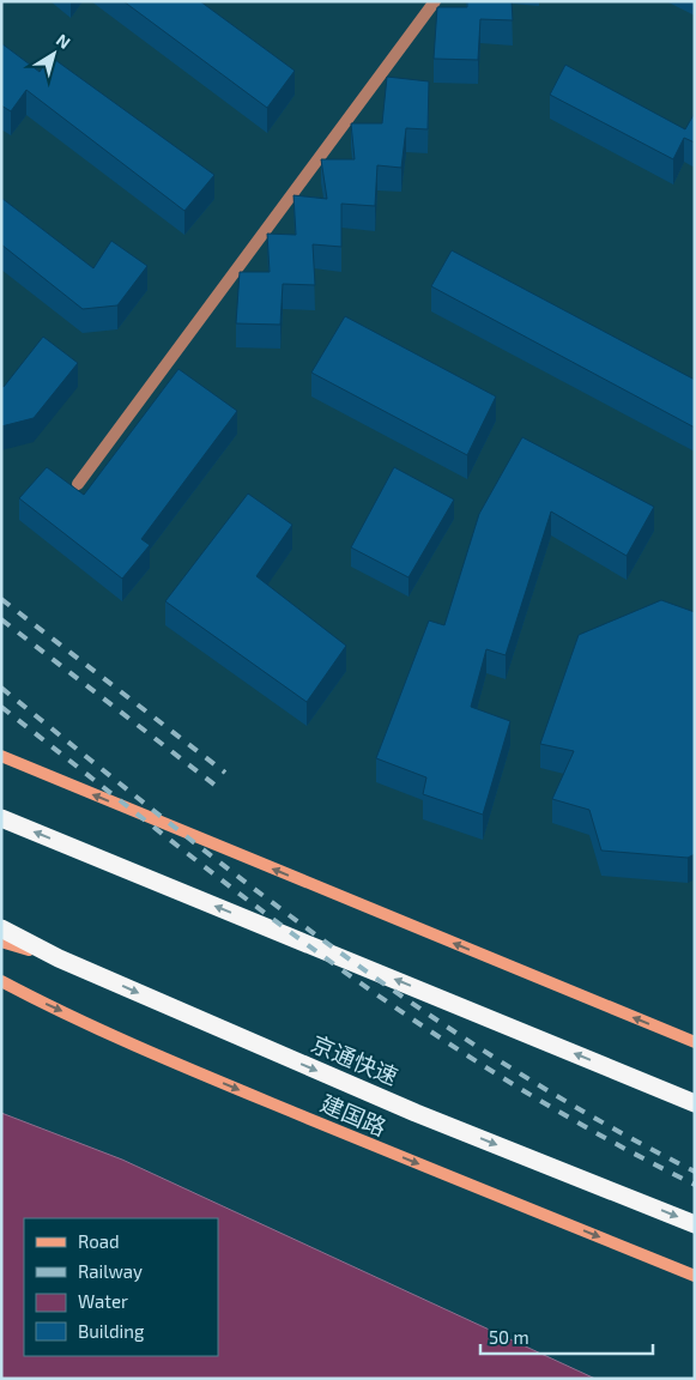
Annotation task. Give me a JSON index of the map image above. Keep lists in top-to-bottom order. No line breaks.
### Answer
{"streets":{"highway":["京通快速"],"main road":["建国路"]},"one_way":["建国路"],"legend":["Road","Railway","Water","Building"],"scale_bar":"50 m","north":"top right"}
